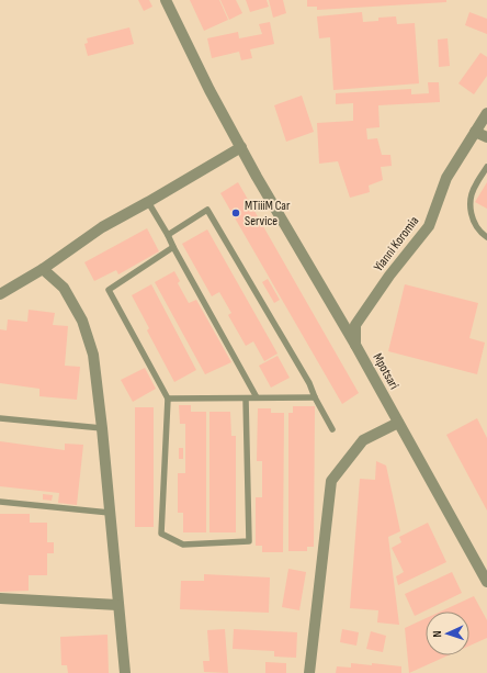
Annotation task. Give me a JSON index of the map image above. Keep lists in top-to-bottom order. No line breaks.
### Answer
{"streets":{"street":["Yianni Koromia","Mpotsari"]},"crossings":[["Yianni Koromia","Mpotsari"]],"places":["MTiiiM Car Service"],"north":"left"}
